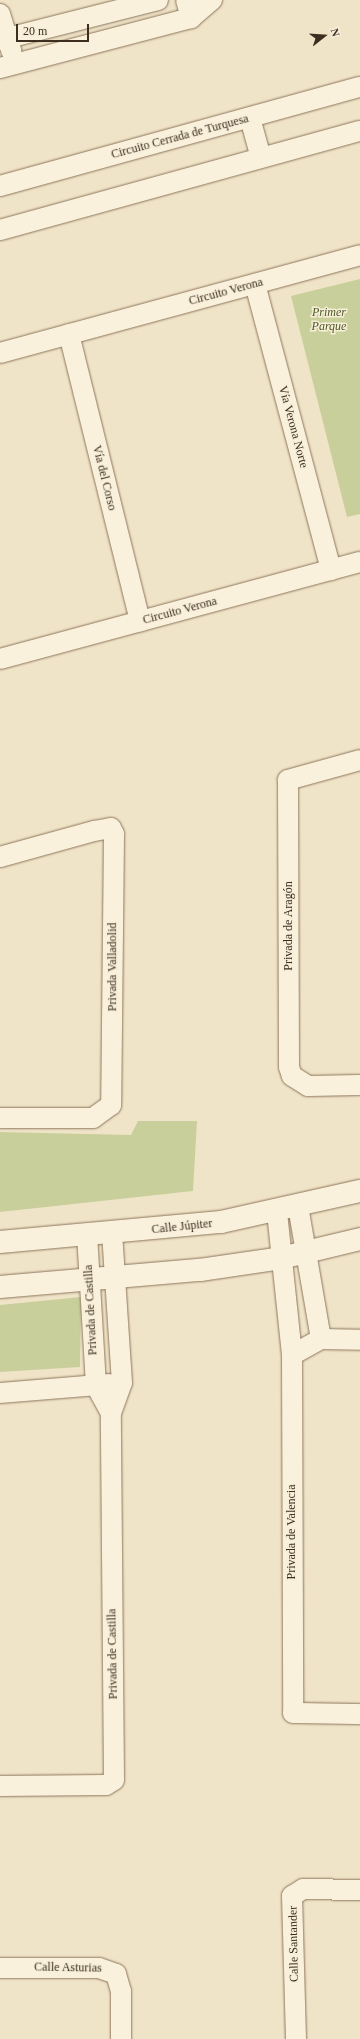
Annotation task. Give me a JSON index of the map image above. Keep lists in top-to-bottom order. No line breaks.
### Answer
{"streets":{"main road":["Calle Júpiter"],"street":["Circuito Cerrada de Turquesa","Circuito Verona","Vía Verona Norte","Vía del Corso","Privada de Aragón","Privada Valladolid","Privada de Castilla","Privada de Valencia","Calle Santander","Calle Asturias"]},"crossings":[["Circuito Verona","Vía Verona Norte"],["Circuito Verona","Vía del Corso"],["Calle Júpiter","Privada de Castilla"]],"parks":["Primer Parque"],"scale_bar":"20 m","north":"right"}
